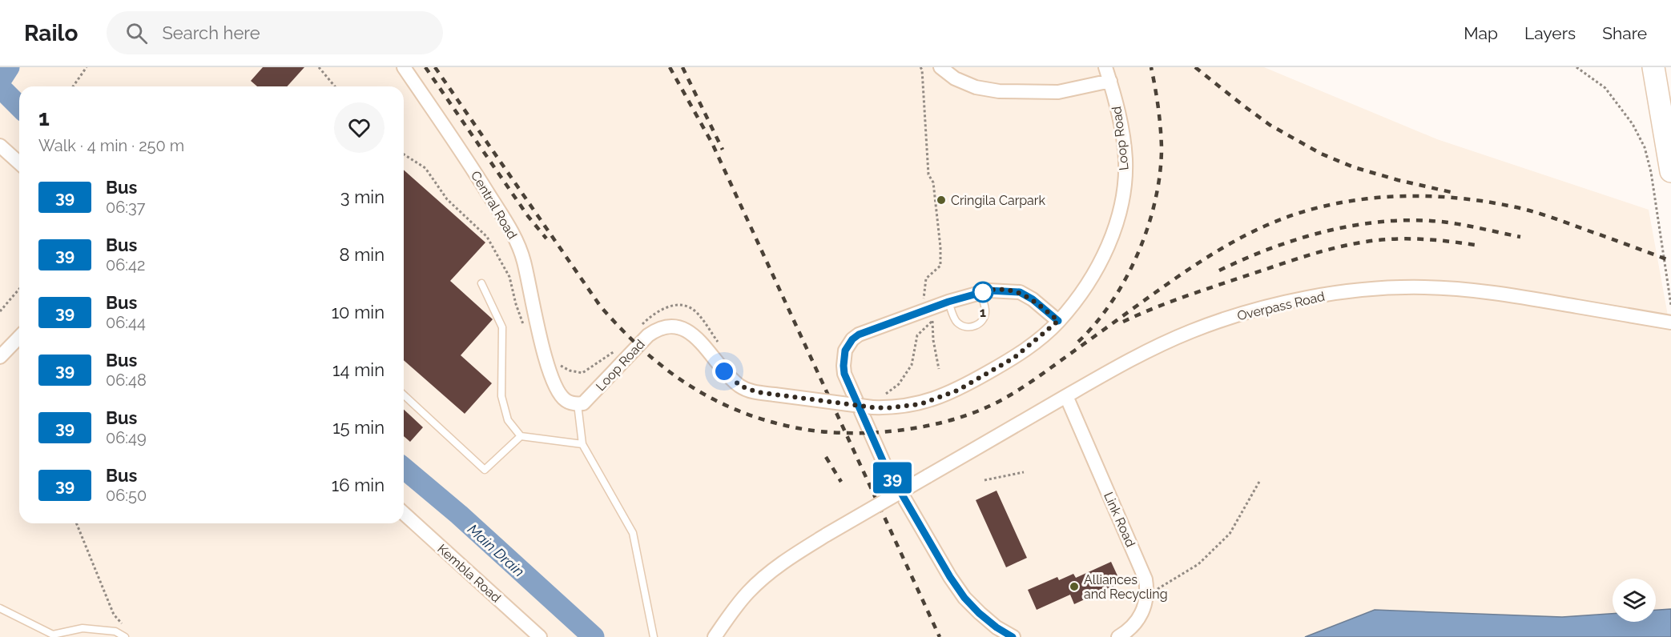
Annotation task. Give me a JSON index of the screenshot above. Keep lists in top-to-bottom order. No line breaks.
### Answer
{"streets":{"street":["Loop Road","Central Road","Overpass Road","Link Road","Kembla Road"]},"crossings":[["Loop Road","Central Road"],["Overpass Road","Link Road"]],"water":["Main Drain"],"places":["Cringila Carpark","1","Alliances and Recycling"],"lines":["bus line 39"],"page":{"header":"Railo","search":"Search here","nav":["Map","Layers","Share"],"on_map":"39","heading":["1","Walk · 4 min · 250 m"],"list":[{"mark":"39","name":"Bus","note":"06:37","value":"3 min"},{"mark":"39","name":"Bus","note":"06:42","value":"8 min"},{"mark":"39","name":"Bus","note":"06:44","value":"10 min"},{"mark":"39","name":"Bus","note":"06:48","value":"14 min"},{"mark":"39","name":"Bus","note":"06:49","value":"15 min"},{"mark":"39","name":"Bus","note":"06:50","value":"16 min"}]}}
